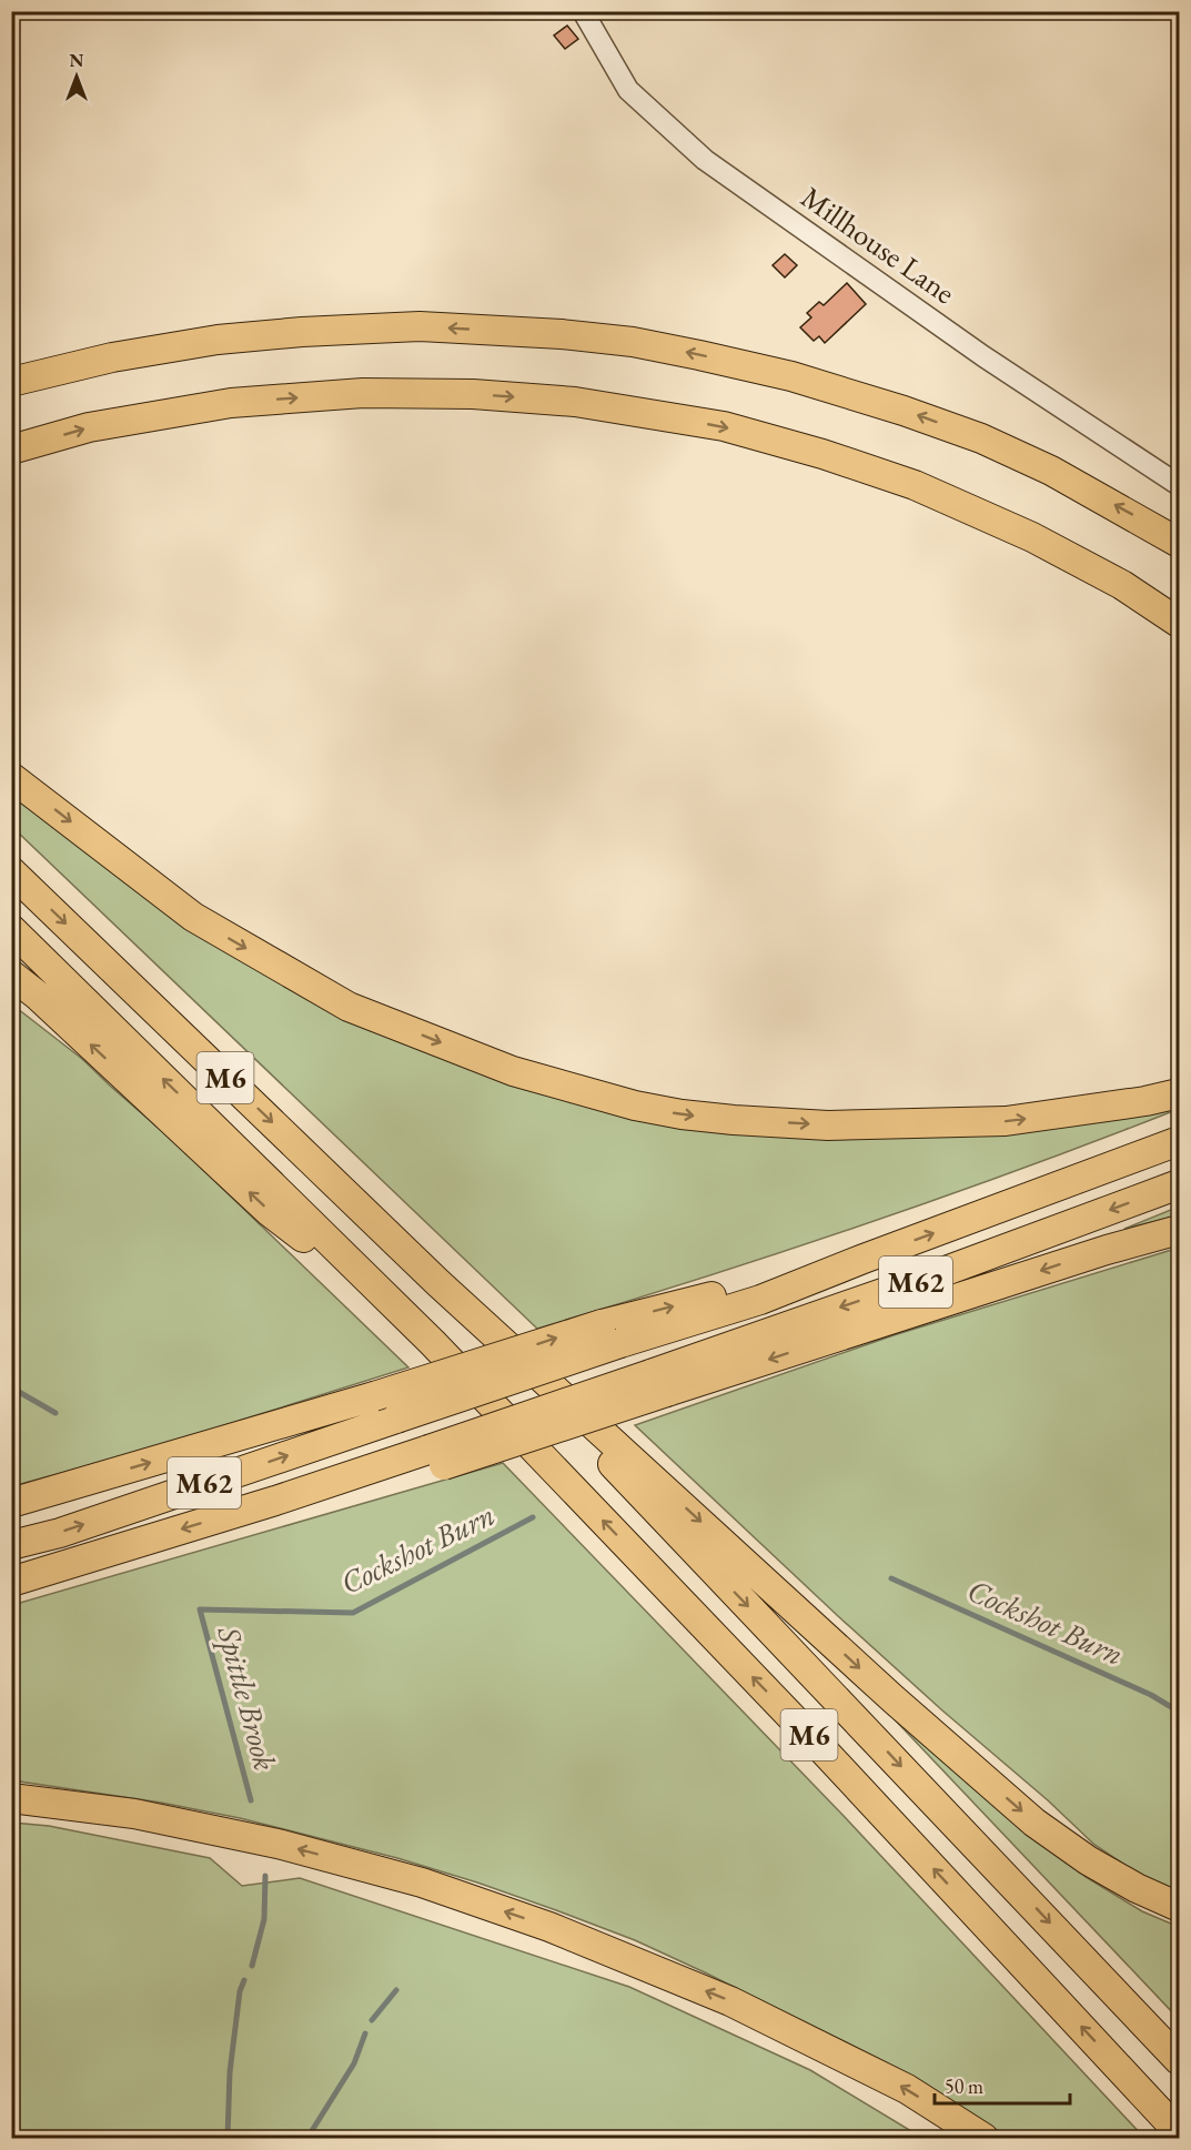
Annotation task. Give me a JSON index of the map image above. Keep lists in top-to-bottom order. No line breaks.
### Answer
{"streets":{"highway":["M6","M62"],"street":["Millhouse Lane"]},"water":["Cockshot Burn","Spittle Brook"],"scale_bar":"50 m","north":"top"}
